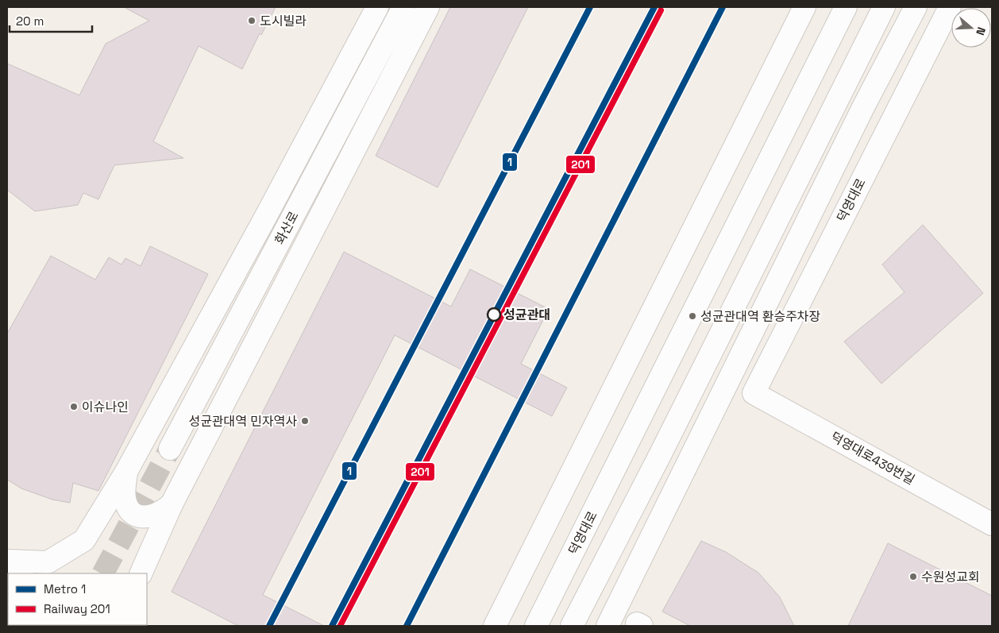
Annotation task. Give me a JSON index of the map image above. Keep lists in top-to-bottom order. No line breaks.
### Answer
{"streets":{"street":["덕영대로","화산로","덕영대로439번길"]},"crossings":[["덕영대로","덕영대로439번길"]],"places":["도시빌라","성균관대","성균관대역 환승주차장","이슈나인","성균관대역 민자역사","수원성교회"],"lines":["metro line 1","rail line 201"],"legend":["Metro 1","Railway 201"],"scale_bar":"20 m","north":"right"}
